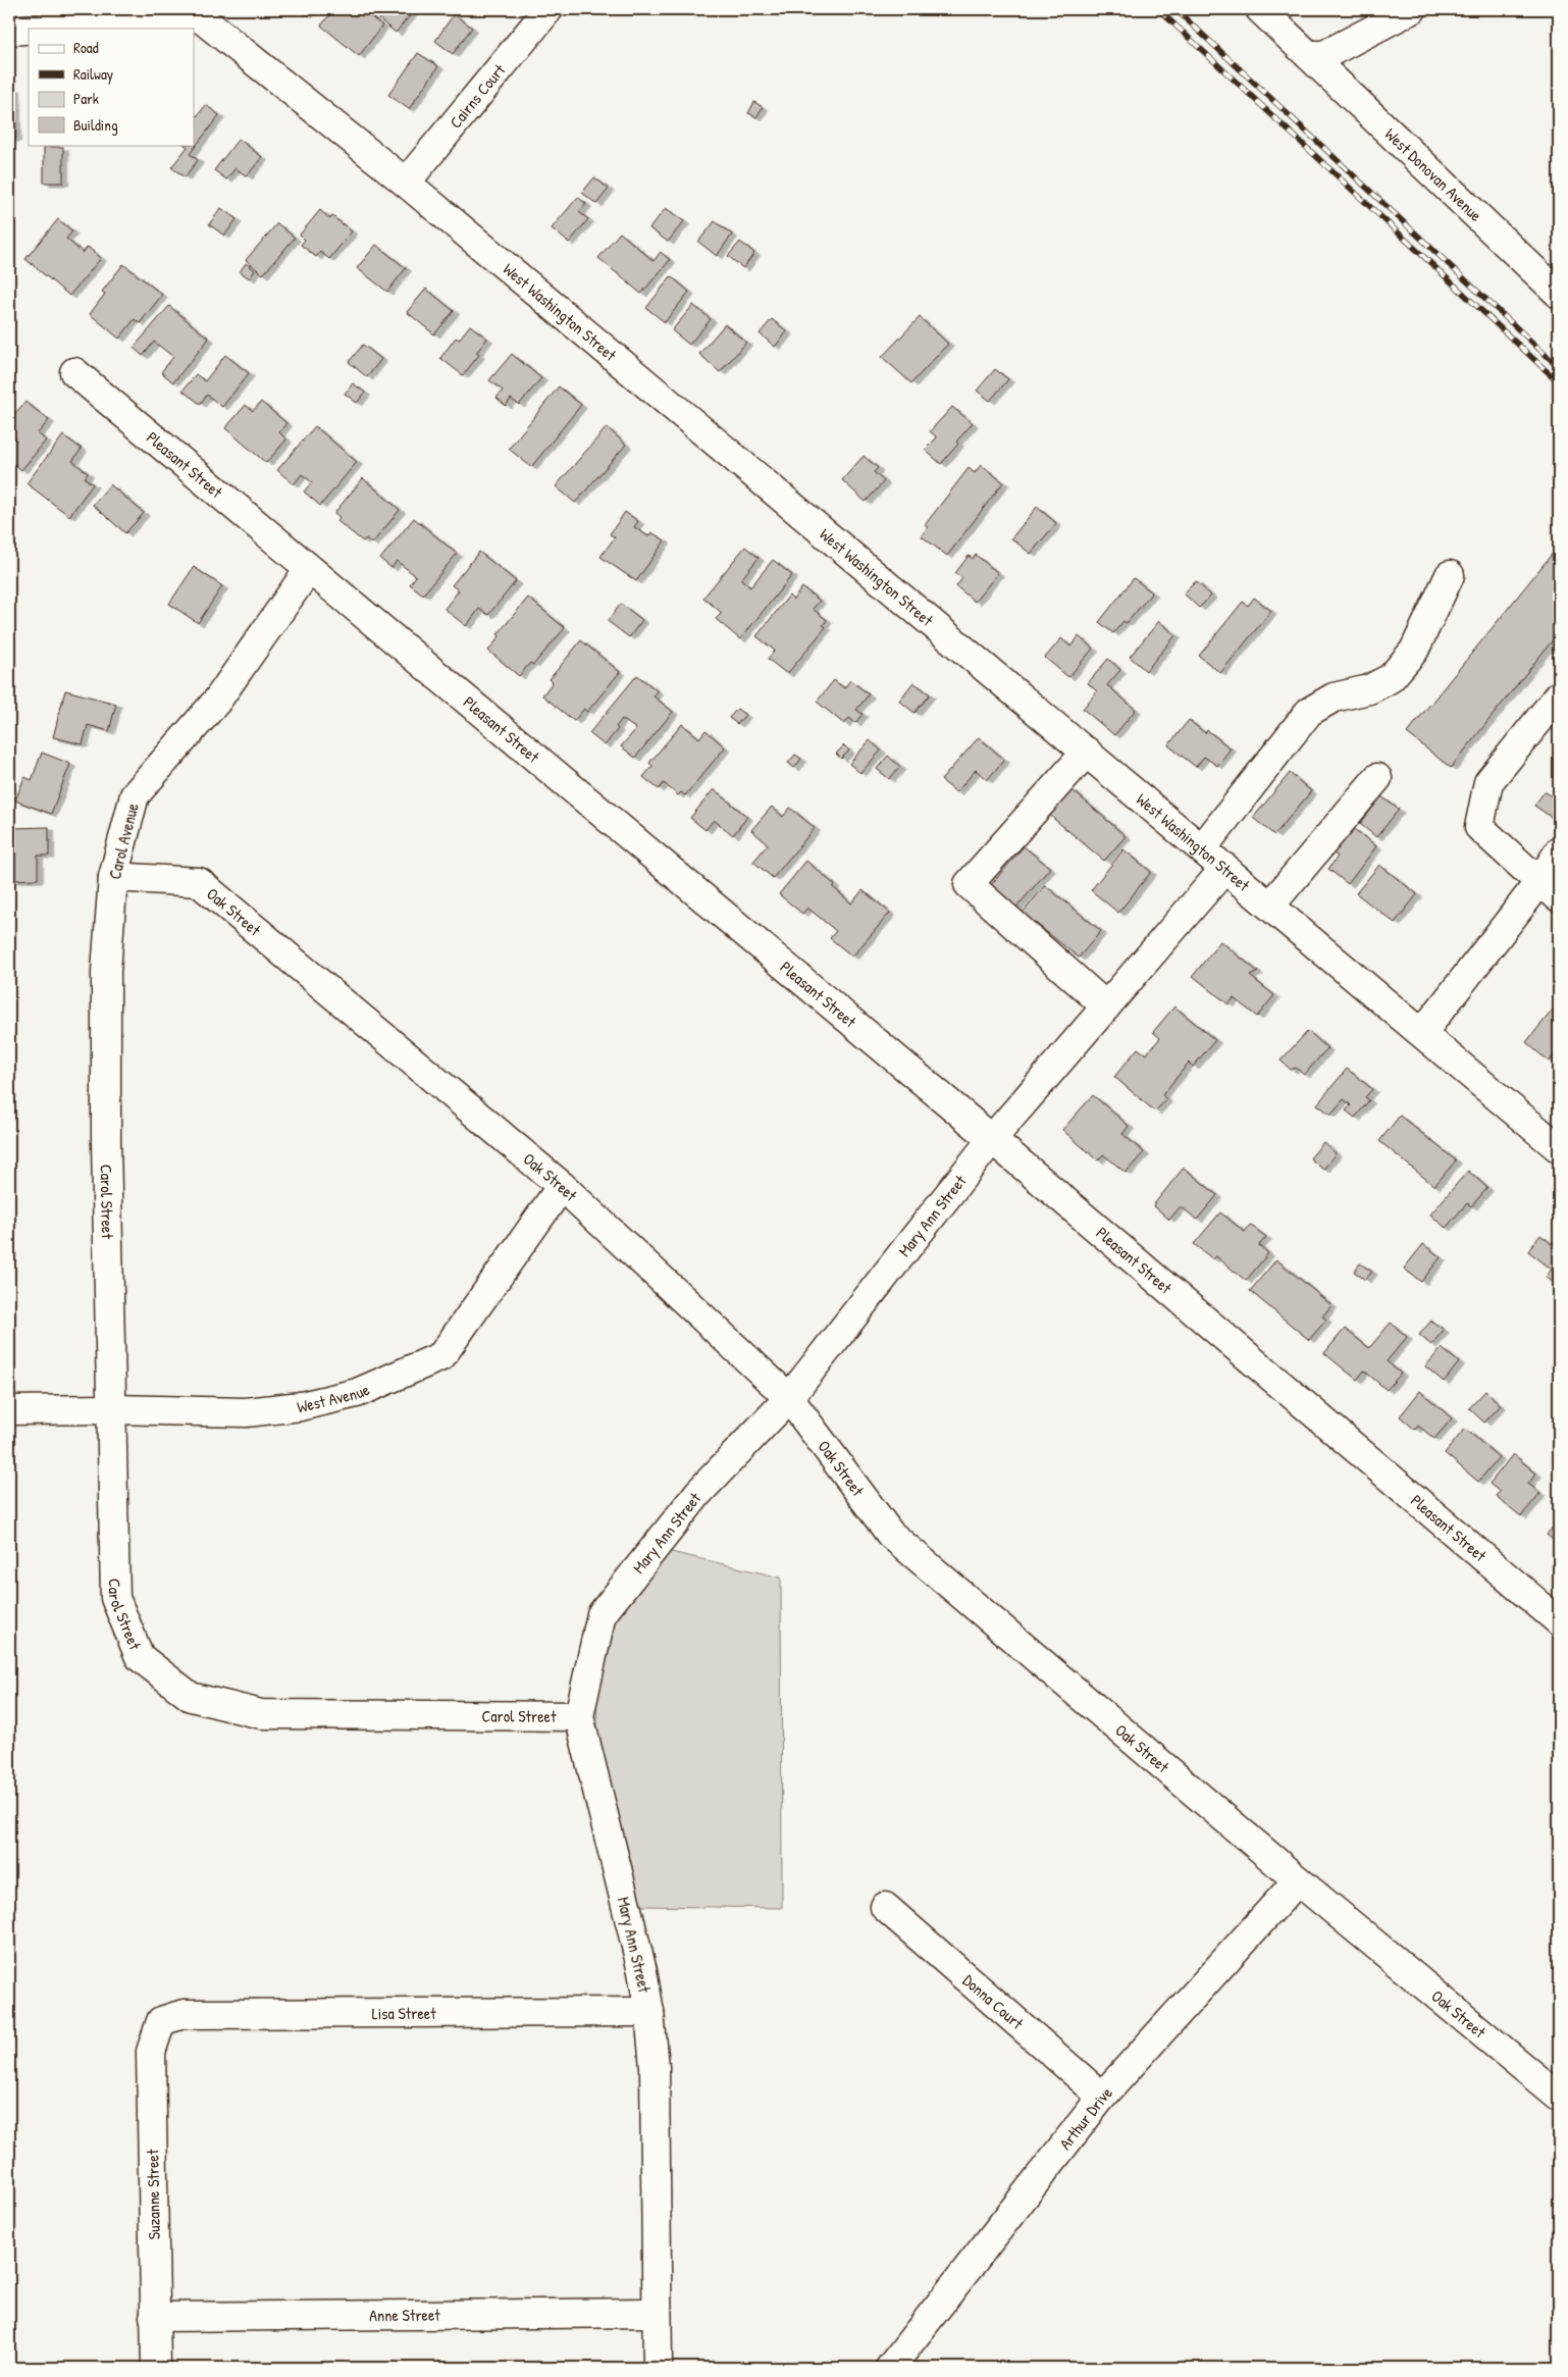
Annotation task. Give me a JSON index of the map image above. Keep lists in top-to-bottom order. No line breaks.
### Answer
{"streets":{"street":["Cairns Court","West Donovan Avenue","West Washington Street","Pleasant Street","Carol Avenue","Oak Street","Carol Street","Mary Ann Street","West Avenue","Donna Court","Lisa Street","Arthur Drive","Suzanne Street","Anne Street"]},"crossings":[["Cairns Court","West Washington Street"],["West Washington Street","Mary Ann Street"],["Pleasant Street","Carol Avenue"],["Pleasant Street","Mary Ann Street"],["Carol Avenue","Oak Street"],["Carol Avenue","Carol Street"],["Oak Street","Mary Ann Street"],["Oak Street","West Avenue"],["Oak Street","Arthur Drive"],["Carol Street","Mary Ann Street"],["Carol Street","West Avenue"],["Mary Ann Street","Lisa Street"],["Mary Ann Street","Anne Street"],["Donna Court","Arthur Drive"],["Lisa Street","Suzanne Street"],["Suzanne Street","Anne Street"]],"legend":["Road","Railway","Park","Building"]}
